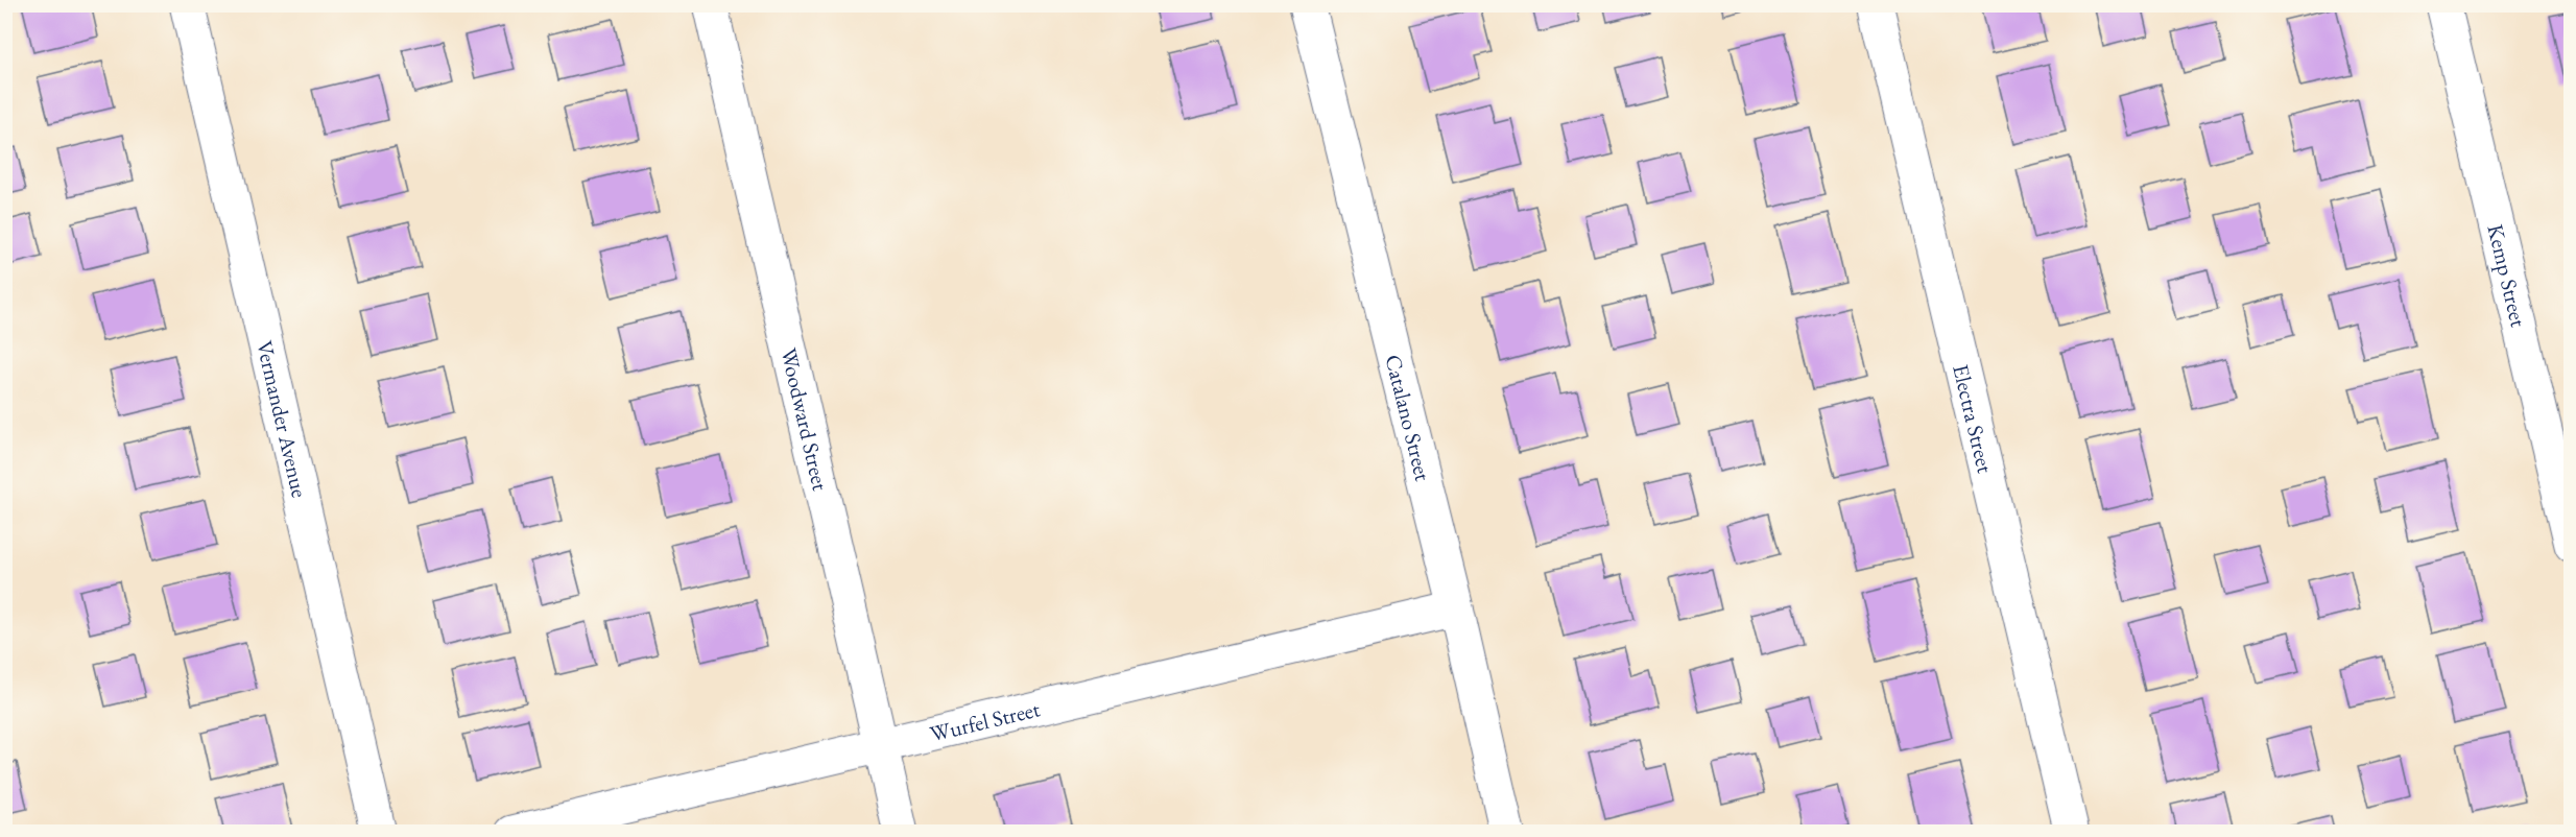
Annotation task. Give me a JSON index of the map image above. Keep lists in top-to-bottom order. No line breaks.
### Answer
{"streets":{"street":["Kemp Street","Vermander Avenue","Woodward Street","Catalano Street","Electra Street","Wurfel Street"]},"crossings":[["Woodward Street","Wurfel Street"],["Catalano Street","Wurfel Street"]]}
